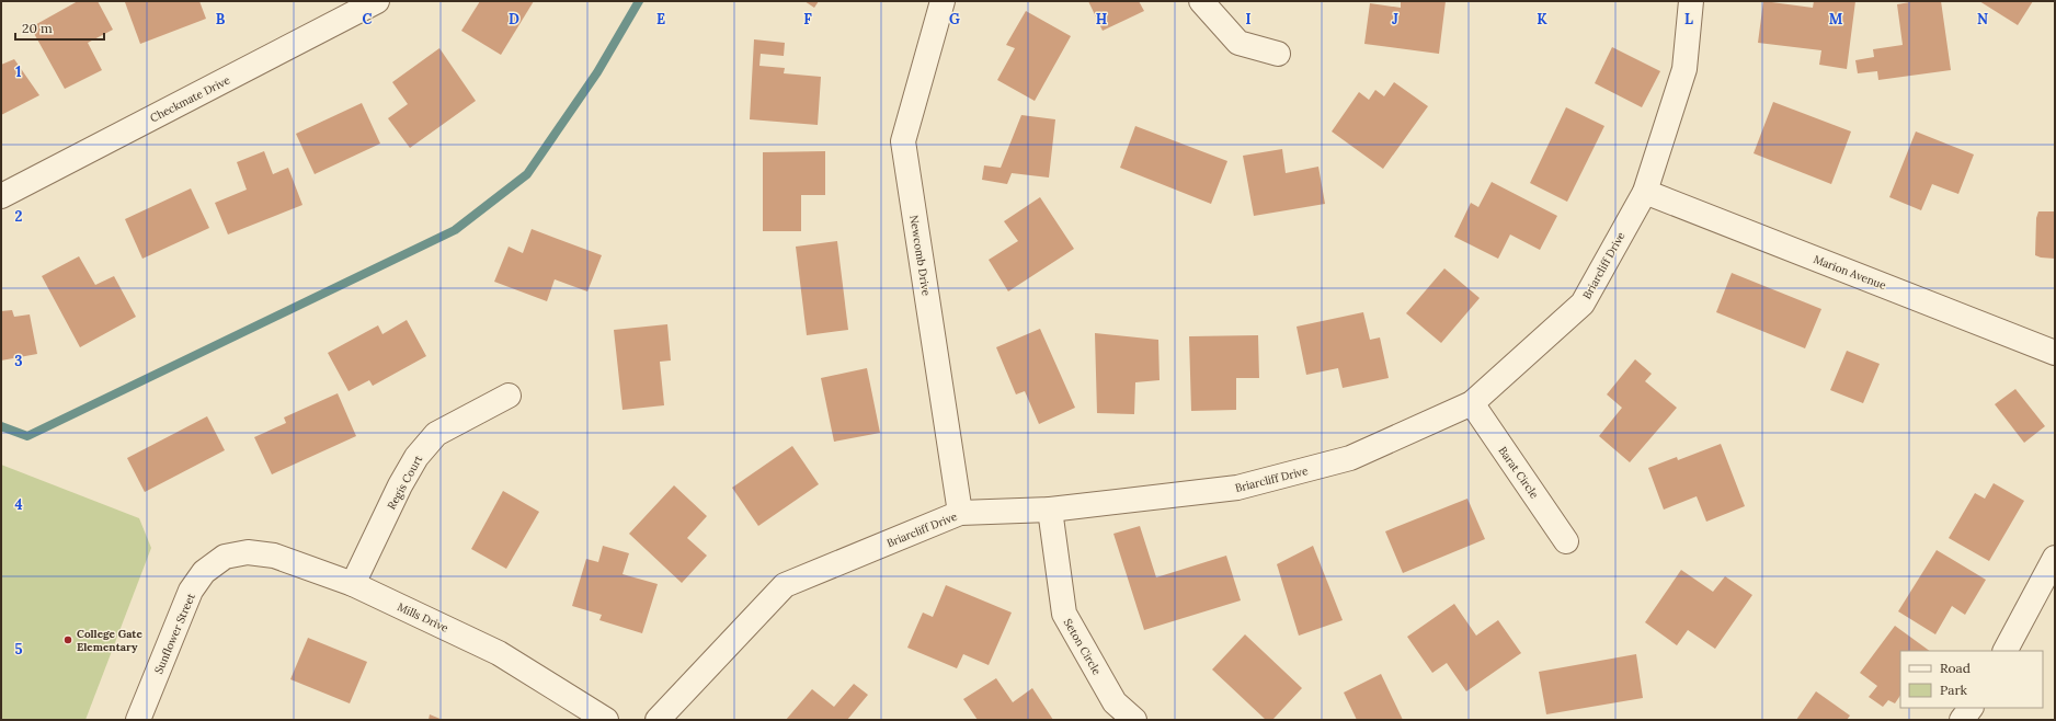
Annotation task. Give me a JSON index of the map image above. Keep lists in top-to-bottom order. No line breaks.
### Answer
{"streets":{"street":["Checkmate Drive","Newcomb Drive","Briarcliff Drive","Marion Avenue","Barat Circle","Regis Court","Mills Drive","Sunflower Street","Seton Circle"]},"crossings":[["Newcomb Drive","Briarcliff Drive"],["Briarcliff Drive","Marion Avenue"],["Briarcliff Drive","Barat Circle"],["Briarcliff Drive","Seton Circle"],["Regis Court","Mills Drive"],["Mills Drive","Sunflower Street"]],"places":["College Gate Elementary"],"legend":["Road","Park"],"scale_bar":"20 m","grid":{"columns":["B","C","D","E","F","G","H","I","J","K","L","M","N"],"rows":["1","2","3","4","5"]}}
